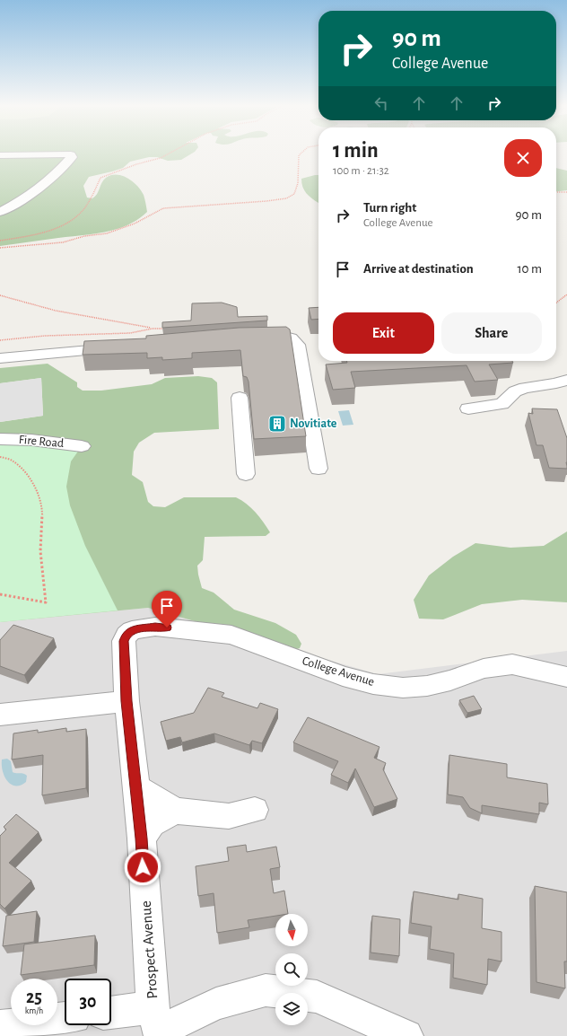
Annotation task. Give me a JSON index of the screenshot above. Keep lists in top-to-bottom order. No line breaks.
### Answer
{"streets":{"street":["Fire Road","College Avenue","Prospect Avenue"]},"crossings":[["College Avenue","Prospect Avenue"]],"places":{"building":["Novitiate"]},"north":"bottom","page":{"turn":["90 m","College Avenue"],"heading":["1 min","100 m · 21:32"],"list":[{"name":"Turn right","note":"College Avenue","value":"90 m"},{"name":"Arrive at destination","value":"10 m"}],"buttons":["Exit","Share"],"speed":"25 km/h","limit":"30"}}
